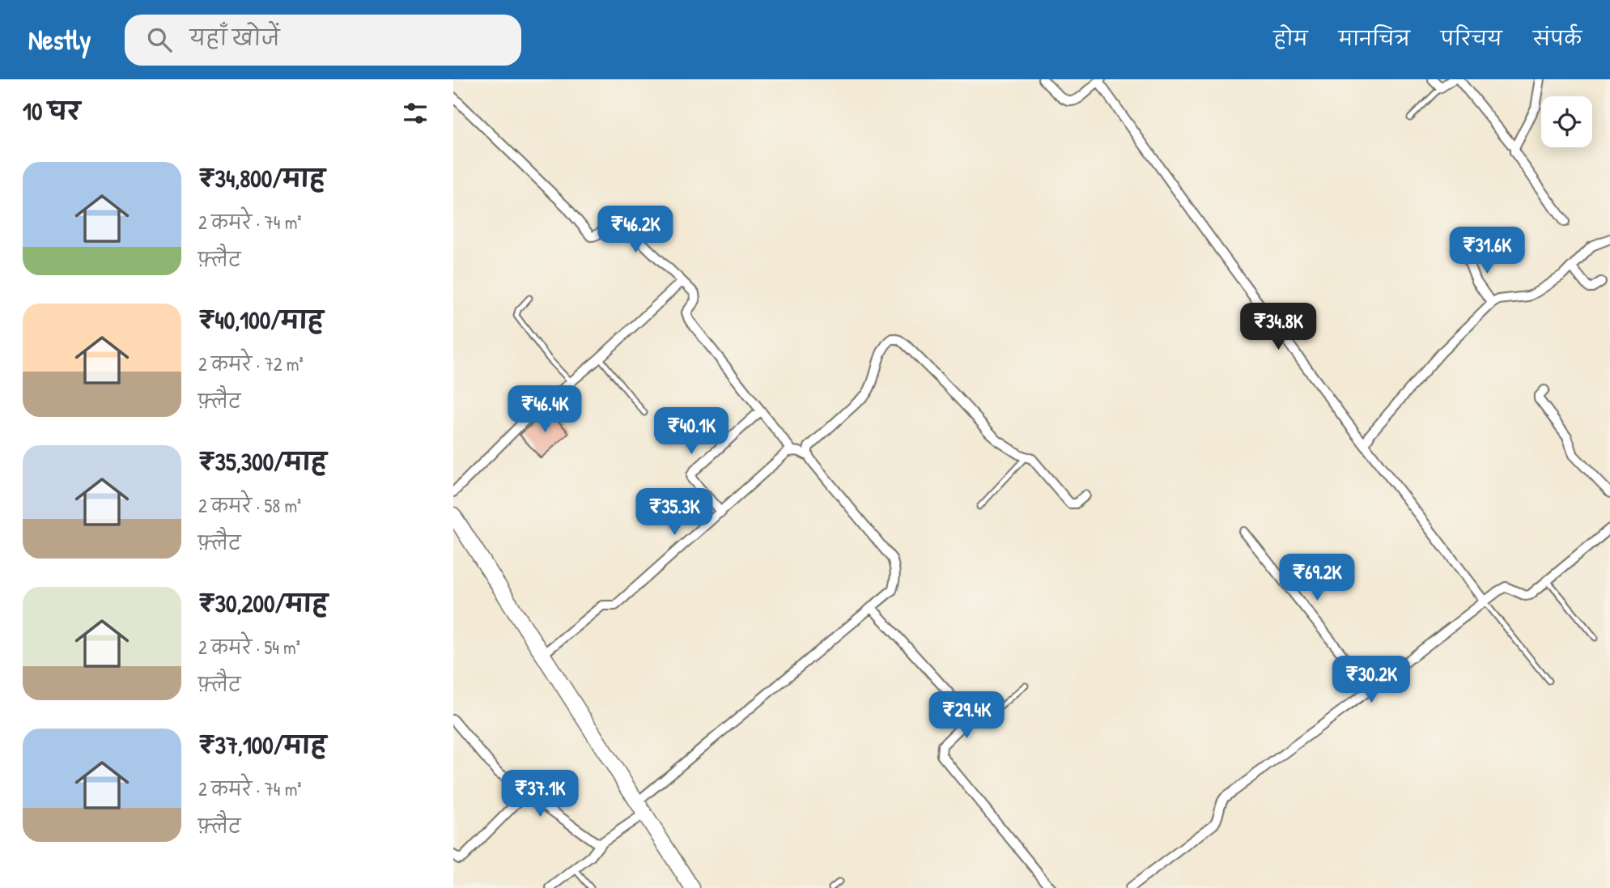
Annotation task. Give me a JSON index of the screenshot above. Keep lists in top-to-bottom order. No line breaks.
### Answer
{"page":{"header":"Nestly","search":"यहाँ खोजें","nav":["होम","मानचित्र","परिचय","संपर्क"],"heading":"10 घर","list":[{"name":"₹34,800/माह","note":"2 कमरे · 74 m² · फ़्लैट"},{"name":"₹40,100/माह","note":"2 कमरे · 72 m² · फ़्लैट"},{"name":"₹35,300/माह","note":"2 कमरे · 58 m² · फ़्लैट"},{"name":"₹30,200/माह","note":"2 कमरे · 54 m² · फ़्लैट"},{"name":"₹37,100/माह","note":"2 कमरे · 74 m² · फ़्लैट"}],"price":["₹46.2K","₹31.6K","₹34.8K","₹46.4K","₹40.1K","₹35.3K","₹69.2K","₹30.2K","₹29.4K","₹37.1K"]}}
